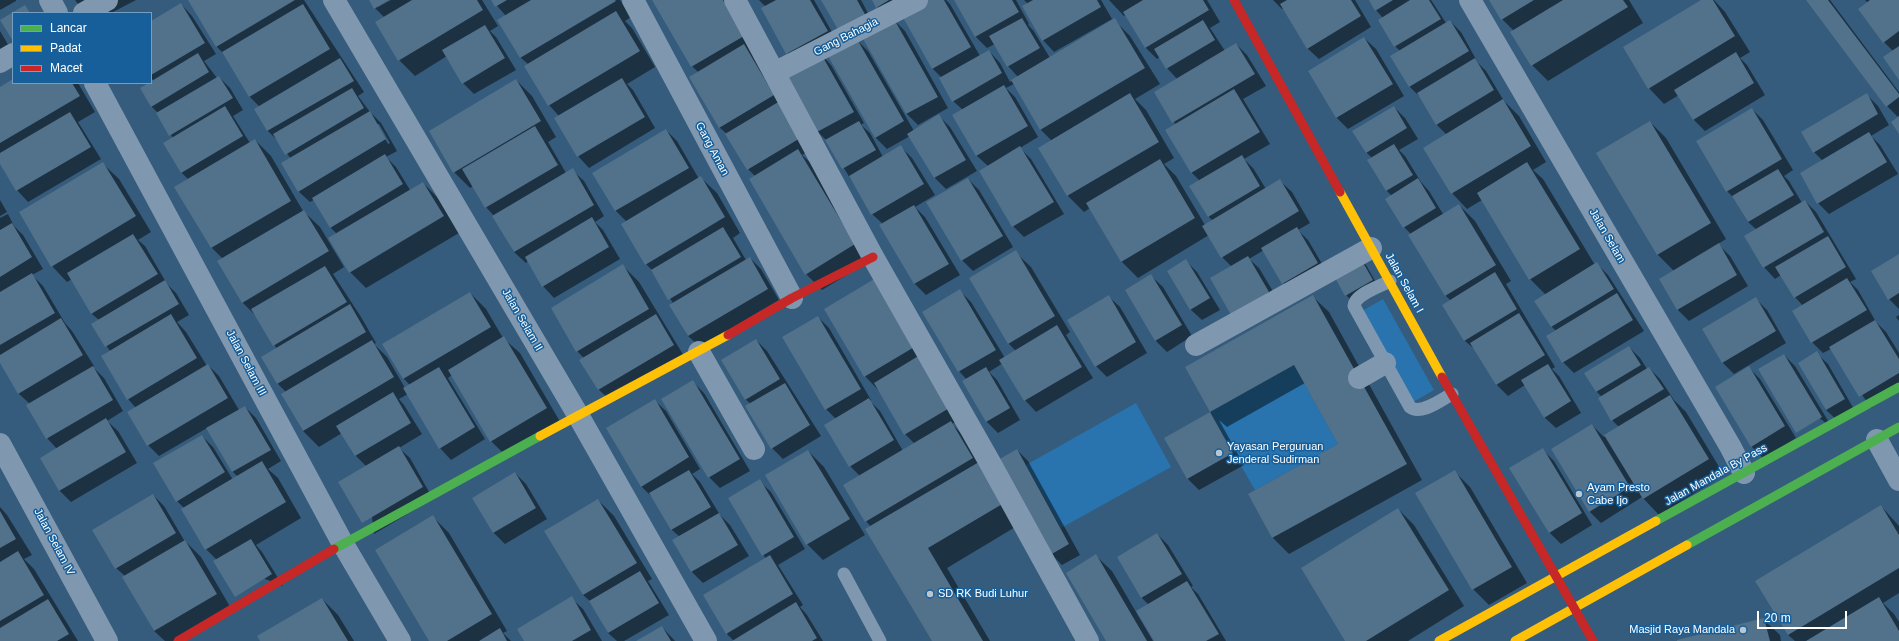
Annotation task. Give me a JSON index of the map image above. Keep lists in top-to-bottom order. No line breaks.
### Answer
{"streets":{"street":["Gang Bahagia","Gang Aman","Jalan Selam","Jalan Selam I","Jalan Selam II","Jalan Selam III","Jalan Mandala By Pass","Jalan Selam IV"]},"crossings":[["Jalan Selam","Jalan Mandala By Pass"],["Jalan Selam I","Jalan Mandala By Pass"]],"places":["Yayasan Perguruan Jenderal Sudirman","Ayam Presto Cabe Ijo","SD RK Budi Luhur","Masjid Raya Mandala"],"legend":["Lancar","Padat","Macet"],"scale_bar":"20 m"}
